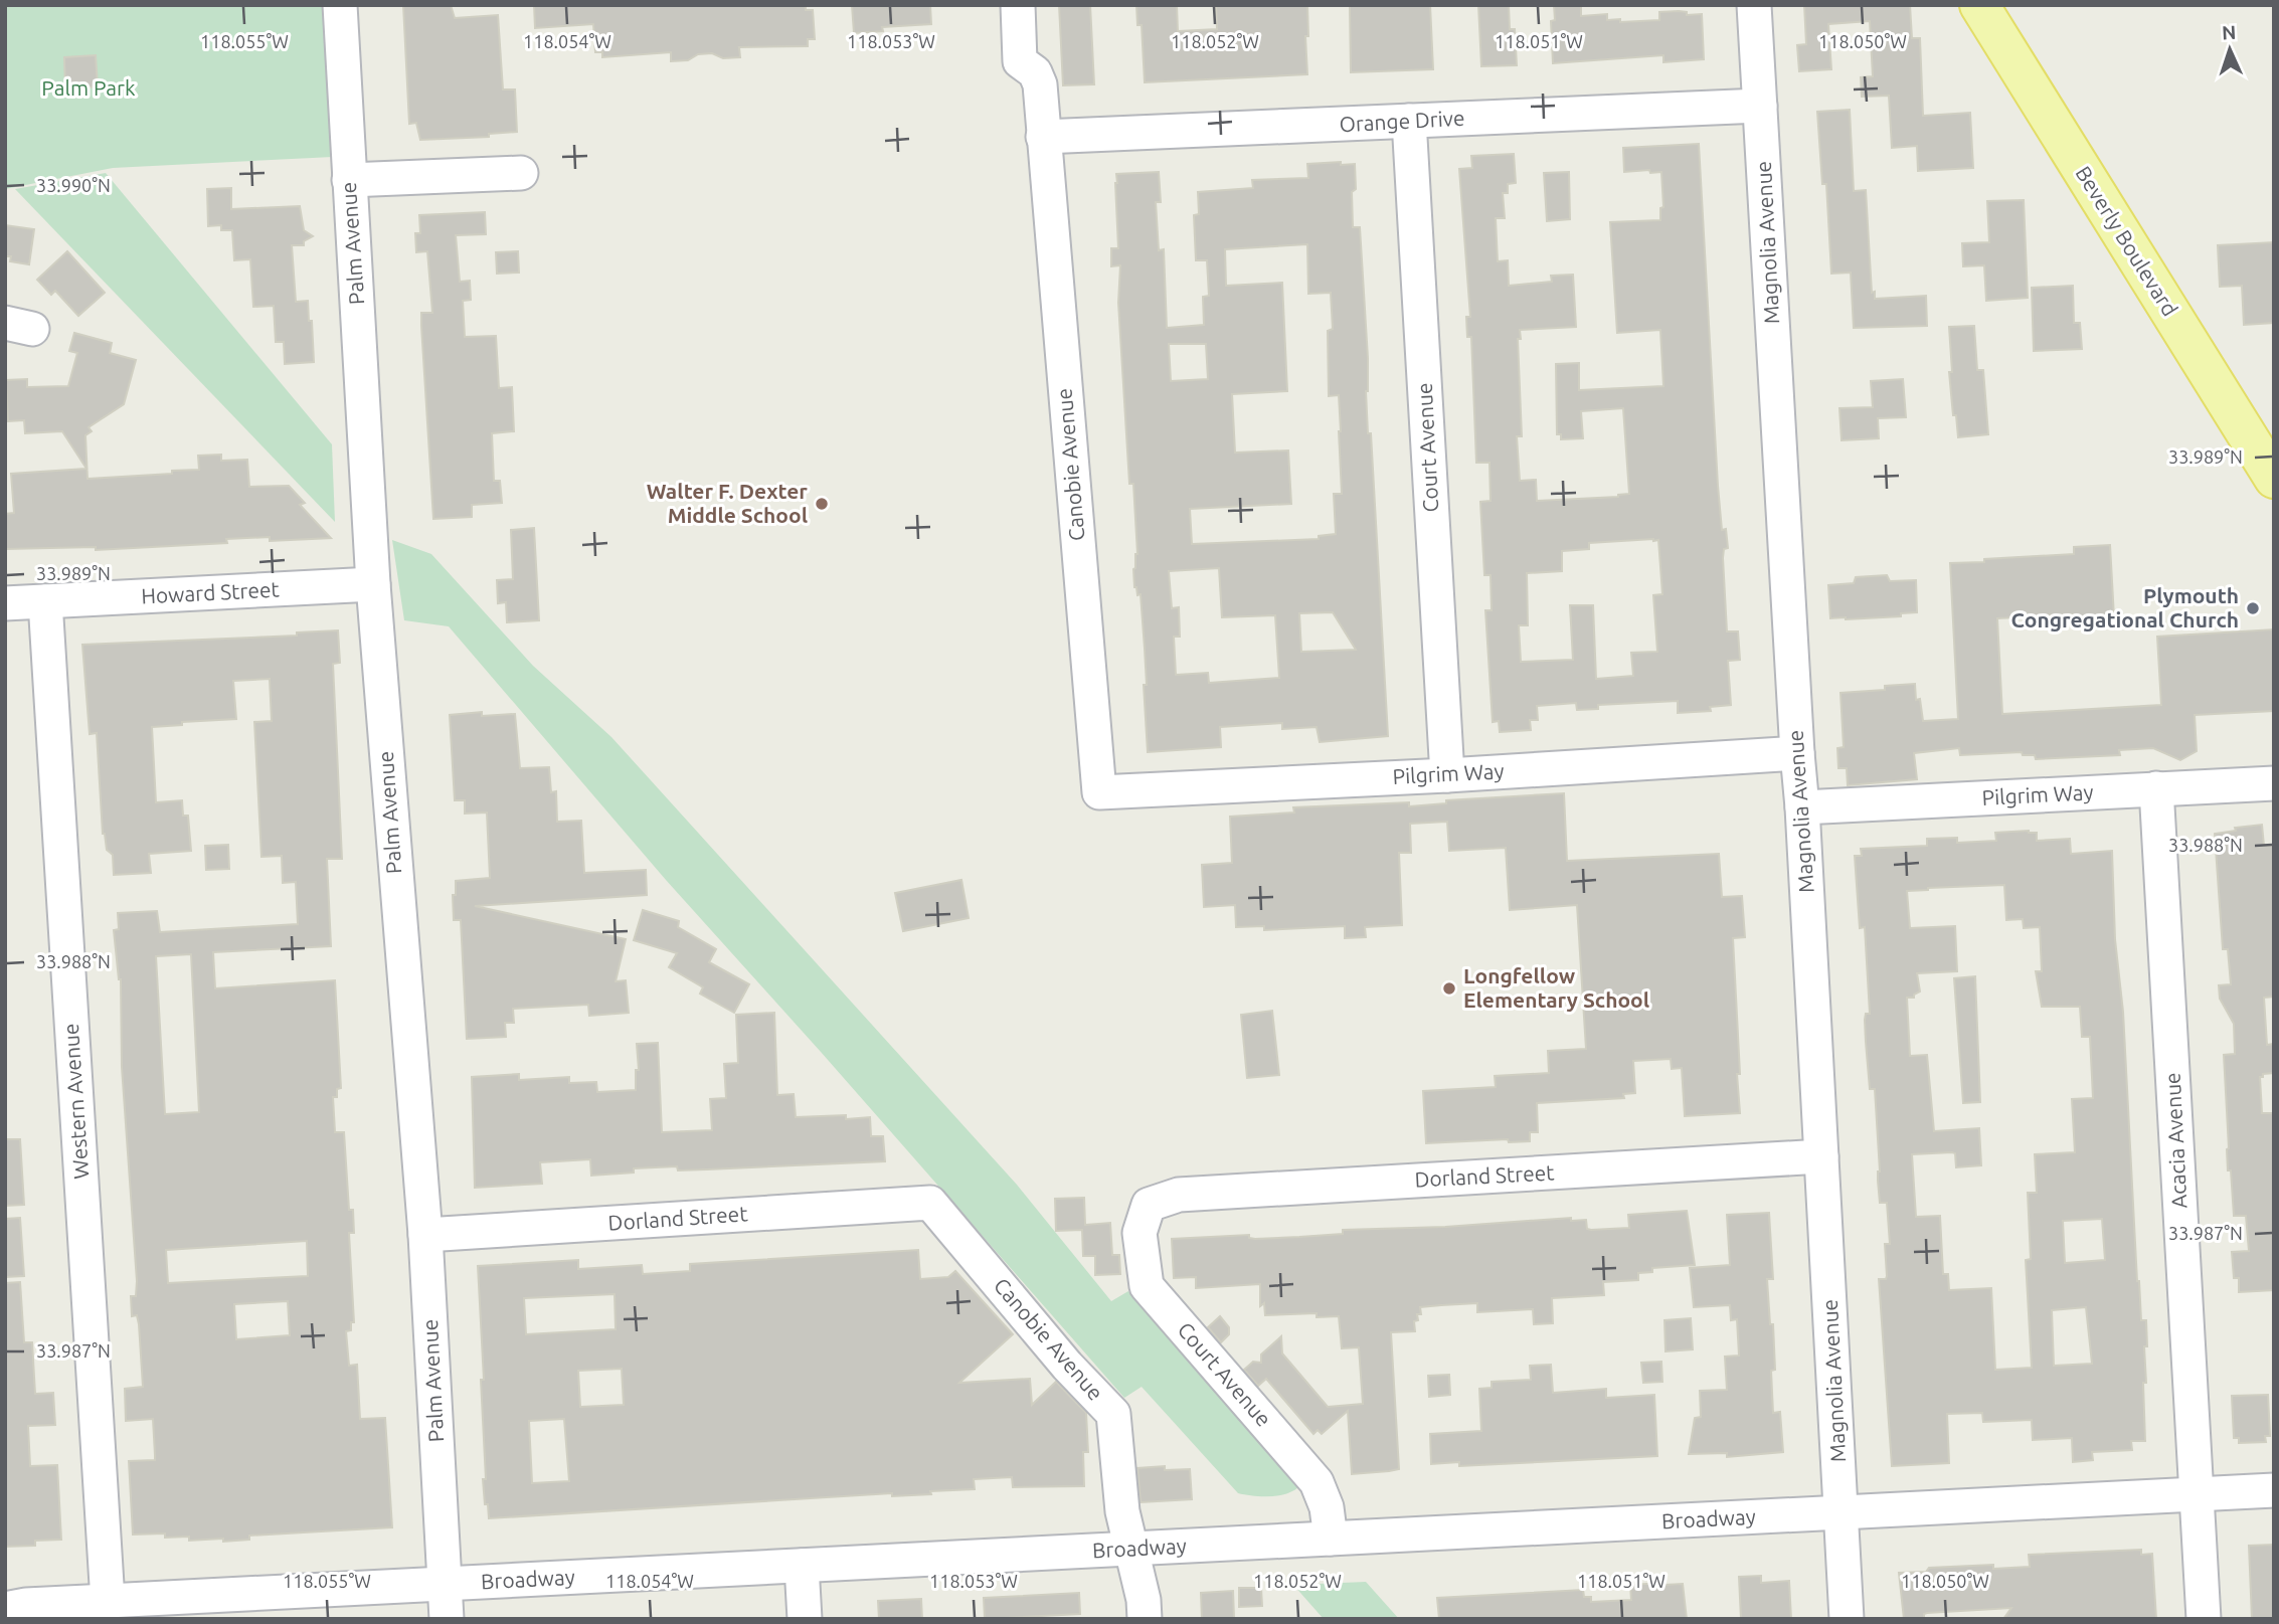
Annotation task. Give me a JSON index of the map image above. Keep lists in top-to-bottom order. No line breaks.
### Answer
{"streets":{"main road":["Beverly Boulevard"],"street":["Orange Drive","Magnolia Avenue","Palm Avenue","Court Avenue","Canobie Avenue","Howard Street","Pilgrim Way","Western Avenue","Acacia Avenue","Dorland Street","Broadway"]},"crossings":[["Orange Drive","Magnolia Avenue"],["Orange Drive","Court Avenue"],["Orange Drive","Canobie Avenue"],["Magnolia Avenue","Pilgrim Way"],["Magnolia Avenue","Dorland Street"],["Magnolia Avenue","Broadway"],["Palm Avenue","Howard Street"],["Palm Avenue","Dorland Street"],["Palm Avenue","Broadway"],["Court Avenue","Pilgrim Way"],["Court Avenue","Dorland Street"],["Court Avenue","Broadway"],["Canobie Avenue","Pilgrim Way"],["Canobie Avenue","Dorland Street"],["Canobie Avenue","Broadway"],["Howard Street","Western Avenue"],["Pilgrim Way","Acacia Avenue"],["Western Avenue","Broadway"],["Acacia Avenue","Broadway"]],"parks":["Palm Park"],"places":["Walter F. Dexter Middle School","Plymouth Congregational Church","Longfellow Elementary School"],"north":"top","coordinates":["118.055°W","118.054°W","118.053°W","118.052°W","118.051°W","118.050°W","33.990°N","33.989°N","33.988°N","33.987°N"]}
